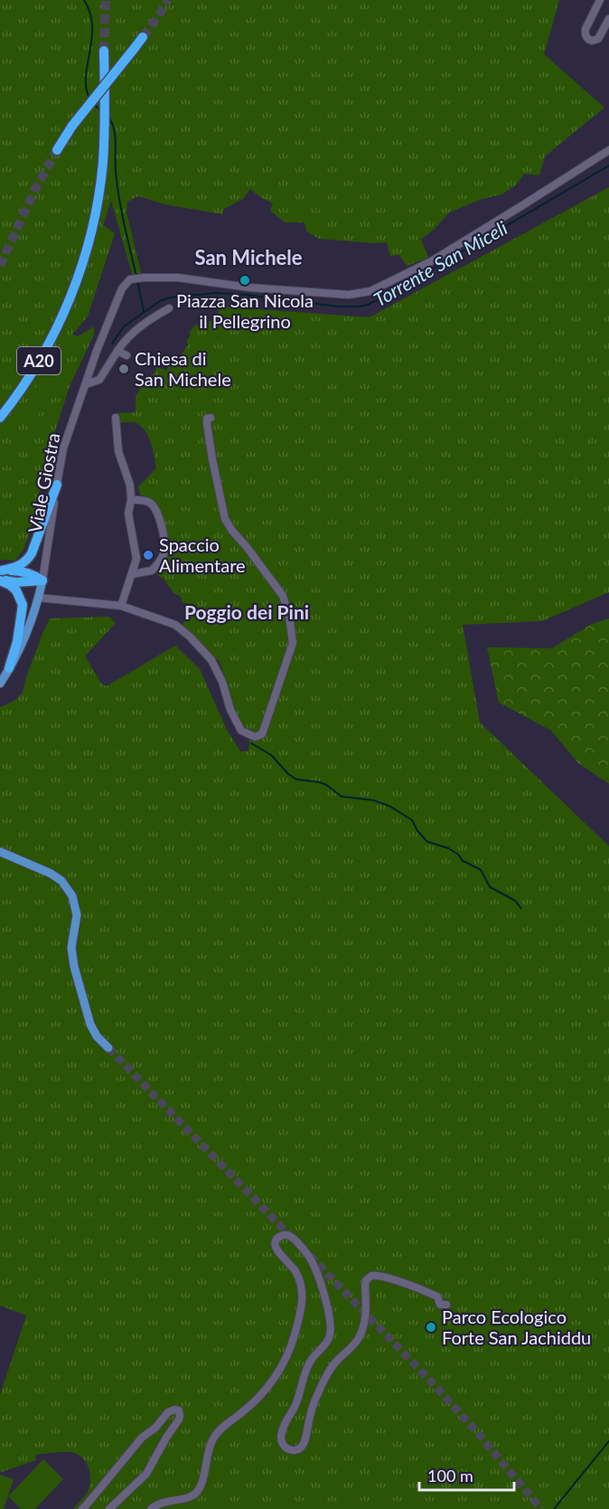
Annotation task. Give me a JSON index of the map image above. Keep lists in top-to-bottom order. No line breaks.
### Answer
{"streets":{"highway":["A20"],"main road":["Viale Giostra"]},"districts":["San Michele","Poggio dei Pini"],"water":["Torrente San Miceli"],"places":["Piazza San Nicola il Pellegrino","Chiesa di San Michele","Spaccio Alimentare","Parco Ecologico Forte San Jachiddu"],"scale_bar":"100 m"}
